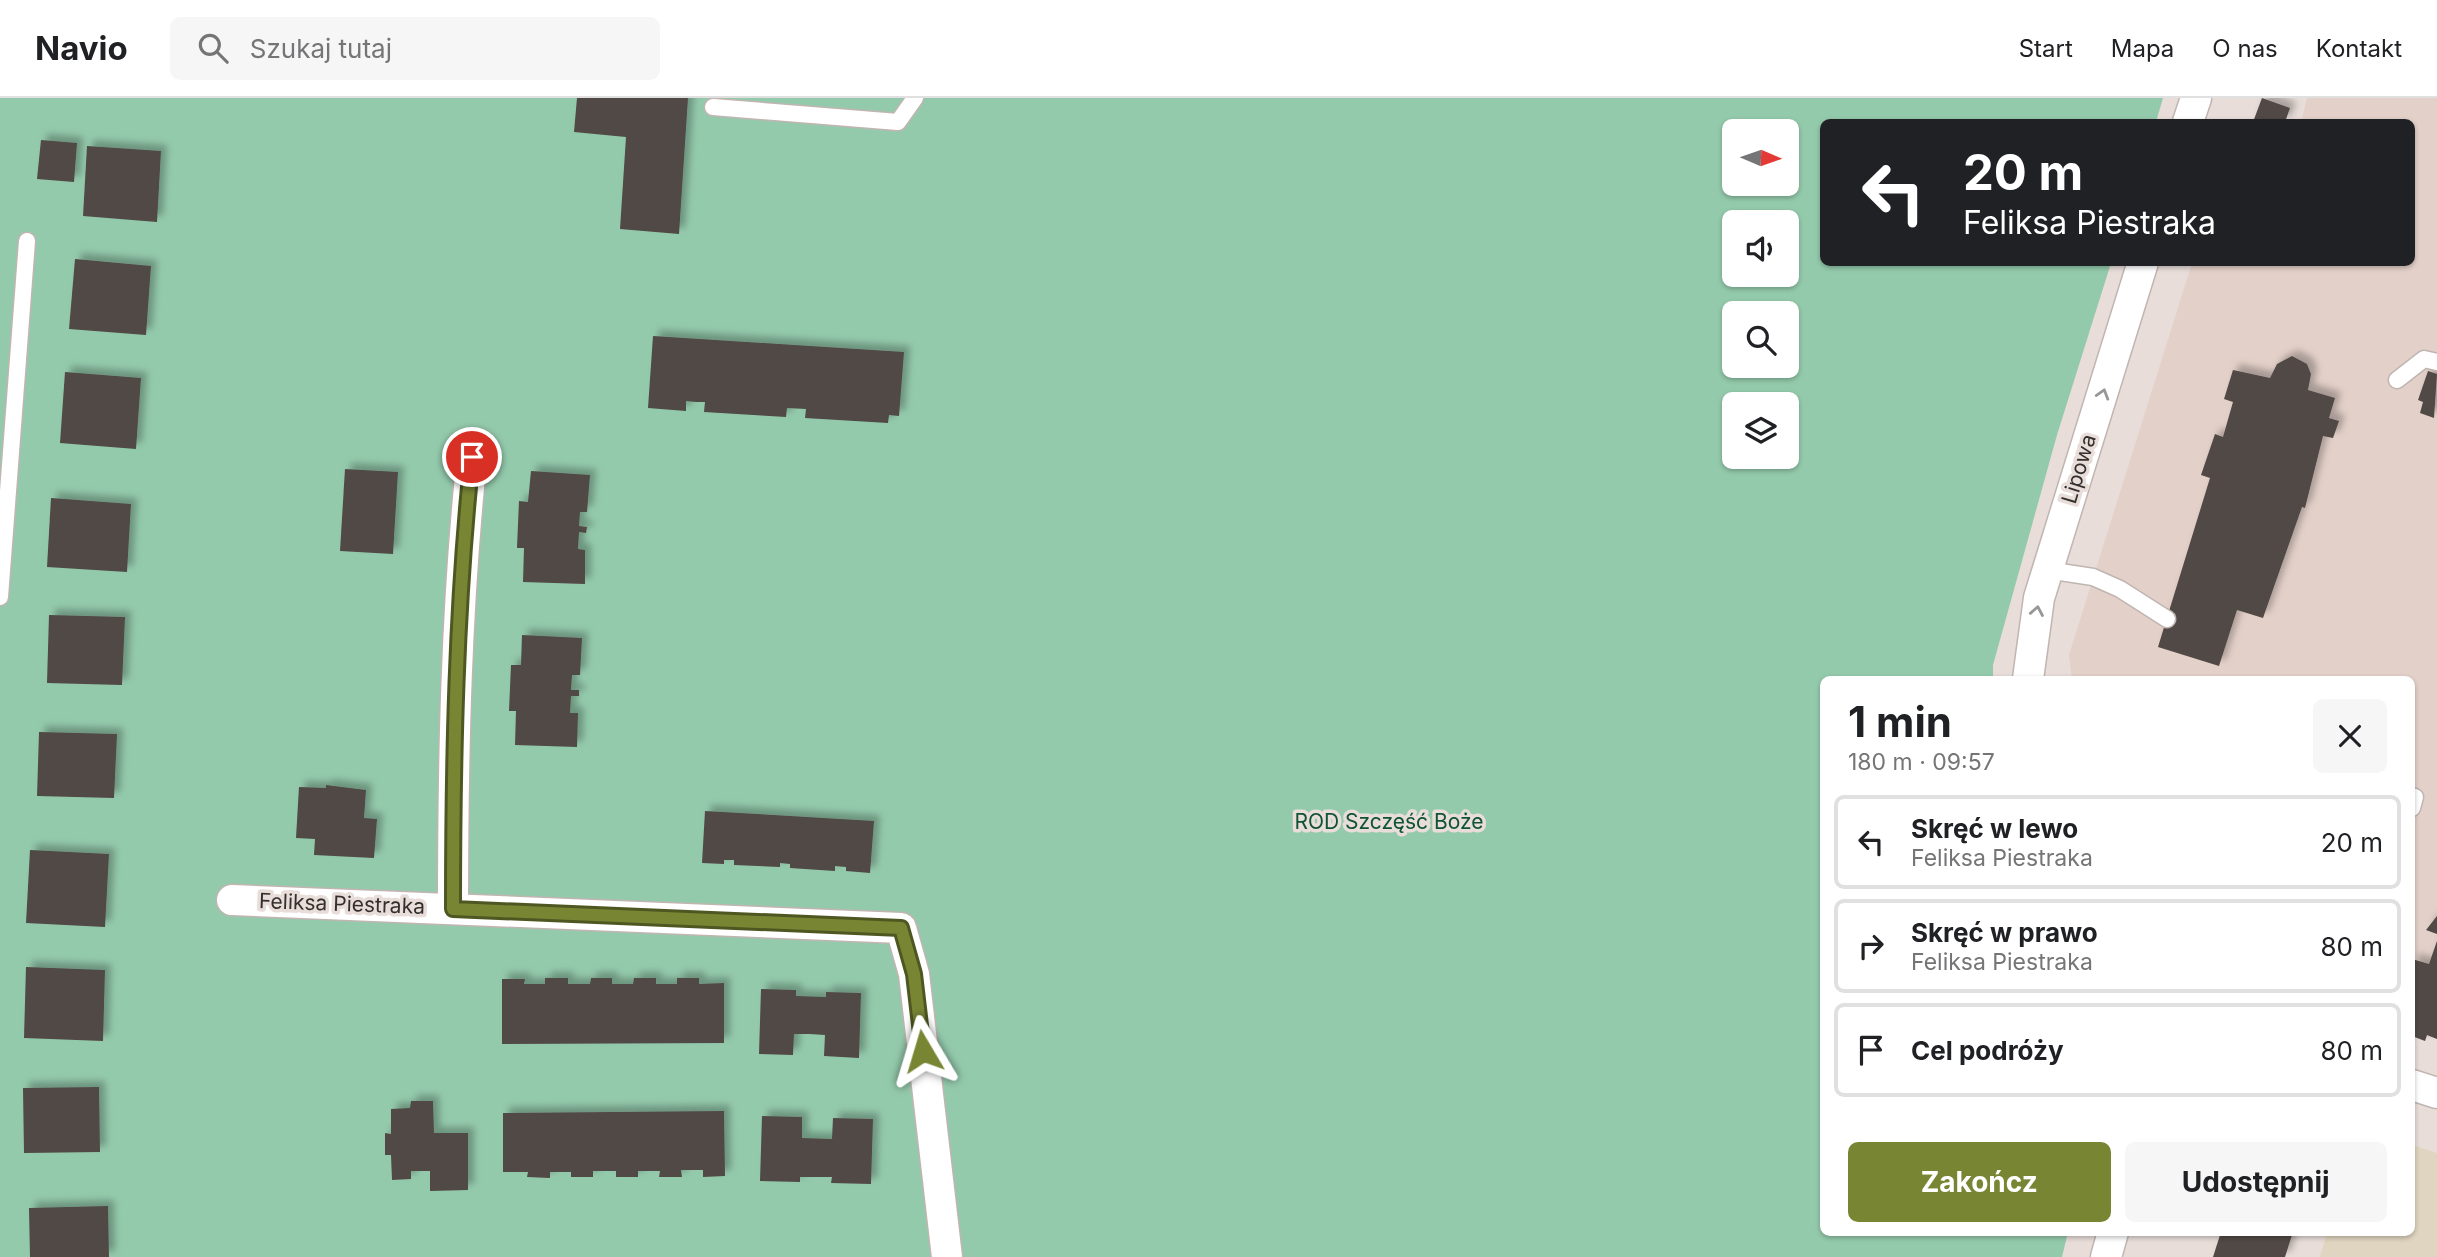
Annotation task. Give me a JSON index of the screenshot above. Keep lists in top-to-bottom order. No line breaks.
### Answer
{"streets":{"street":["Lipowa","Feliksa Piestraka"]},"one_way":["Lipowa"],"parks":["ROD Szczęść Boże"],"north":"right","page":{"header":"Navio","search":"Szukaj tutaj","nav":["Start","Mapa","O nas","Kontakt"],"turn":["20 m","Feliksa Piestraka"],"heading":["1 min","180 m · 09:57"],"list":[{"name":"Skręć w lewo","note":"Feliksa Piestraka","value":"20 m"},{"name":"Skręć w prawo","note":"Feliksa Piestraka","value":"80 m"},{"name":"Cel podróży","value":"80 m"}],"buttons":["Zakończ","Udostępnij"]}}
